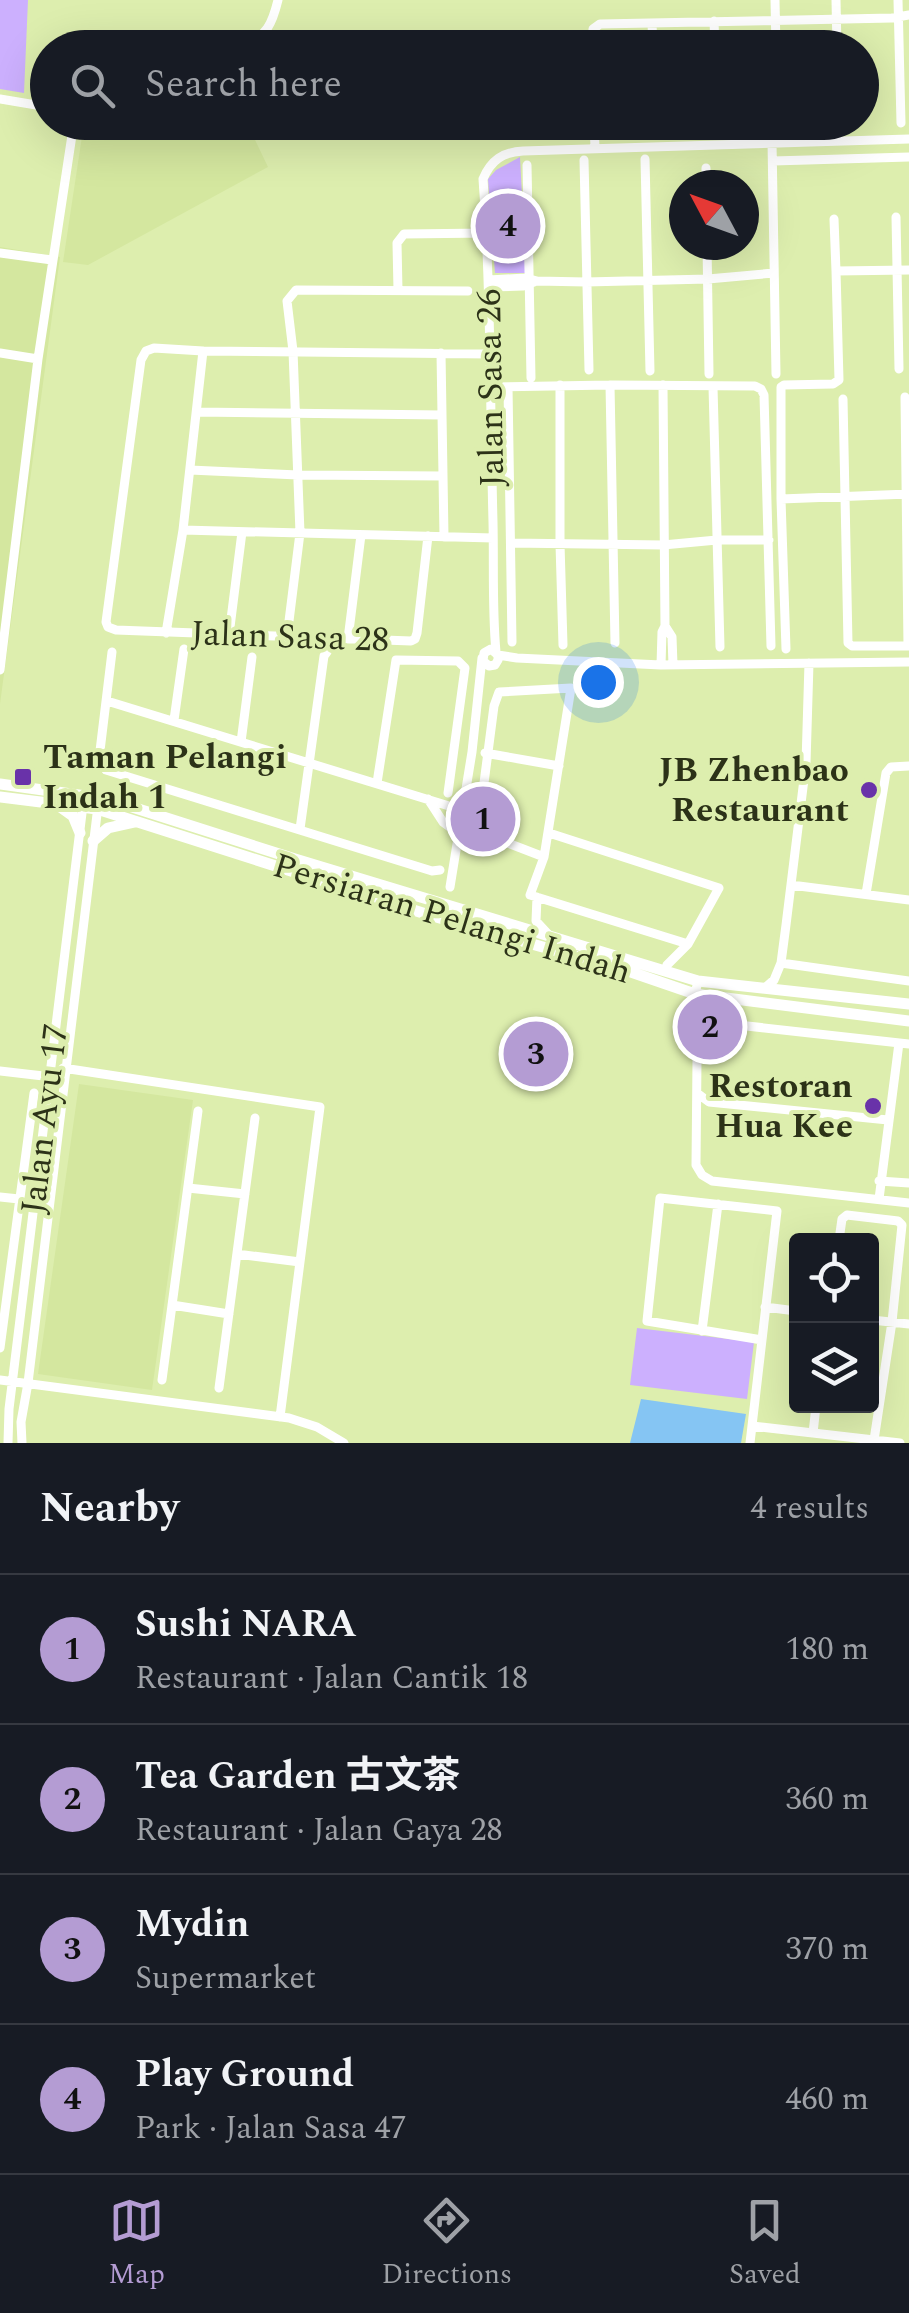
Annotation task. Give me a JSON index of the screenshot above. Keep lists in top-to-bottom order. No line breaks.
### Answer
{"streets":{"main road":["Persiaran Pelangi Indah"],"street":["Jalan Sasa 26","Jalan Sasa 28","Jalan Ayu 17"]},"crossings":[["Persiaran Pelangi Indah","Jalan Ayu 17"]],"places":{"transit":["Taman Pelangi Indah 1"],"other":["JB Zhenbao Restaurant","Restoran Hua Kee"]},"north":"top left","page":{"search":"Search here","pins":["4","1","2","3"],"heading":["Nearby","4 results"],"list":[{"mark":"1","name":"Sushi NARA","note":"Restaurant · Jalan Cantik 18","value":"180 m"},{"mark":"2","name":"Tea Garden 古文茶","note":"Restaurant · Jalan Gaya 28","value":"360 m"},{"mark":"3","name":"Mydin","note":"Supermarket","value":"370 m"},{"mark":"4","name":"Play Ground","note":"Park · Jalan Sasa 47","value":"460 m"}],"nav":["Map","Directions","Saved"]}}
